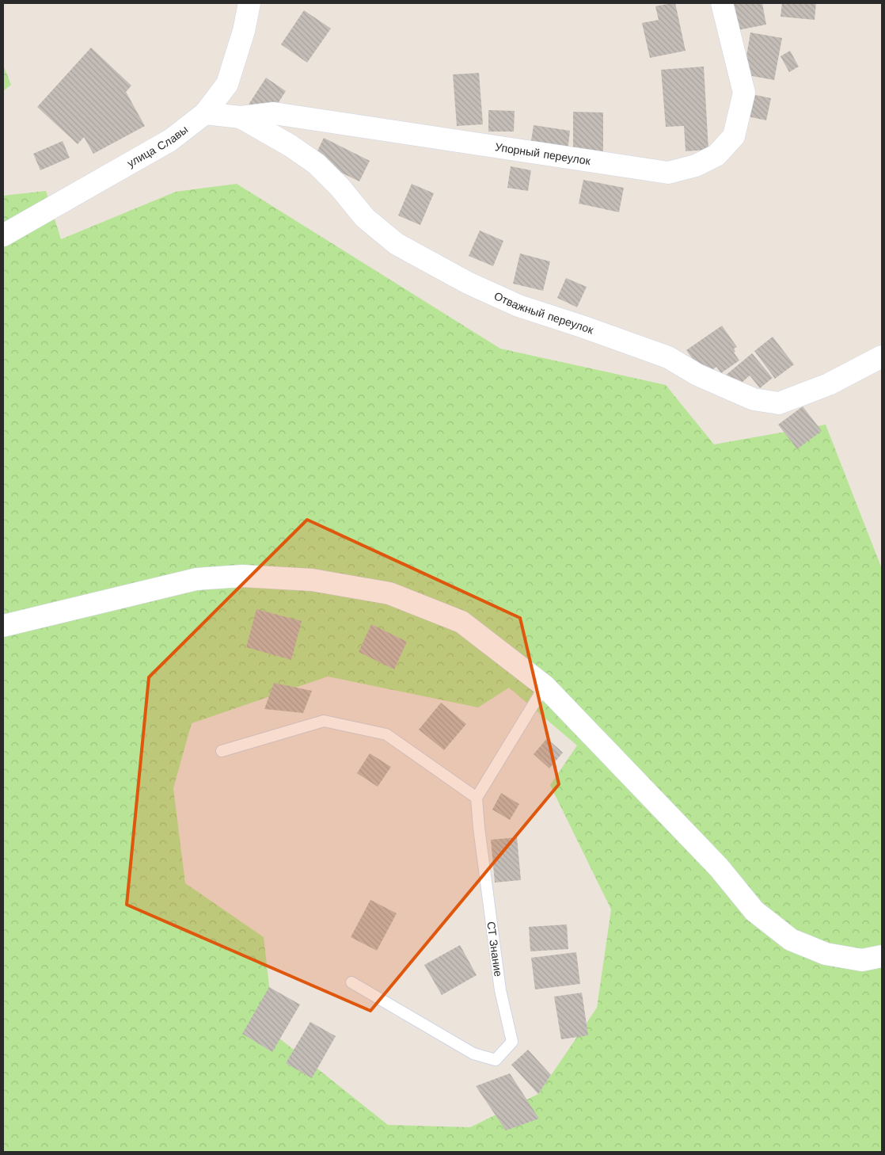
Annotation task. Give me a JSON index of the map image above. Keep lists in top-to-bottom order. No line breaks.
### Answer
{"streets":{"street":["улица Славы","Упорный переулок","Отважный переулок"],"lane":["СТ Знание"]},"crossings":[["улица Славы","Упорный переулок"],["Упорный переулок","Отважный переулок"]]}
